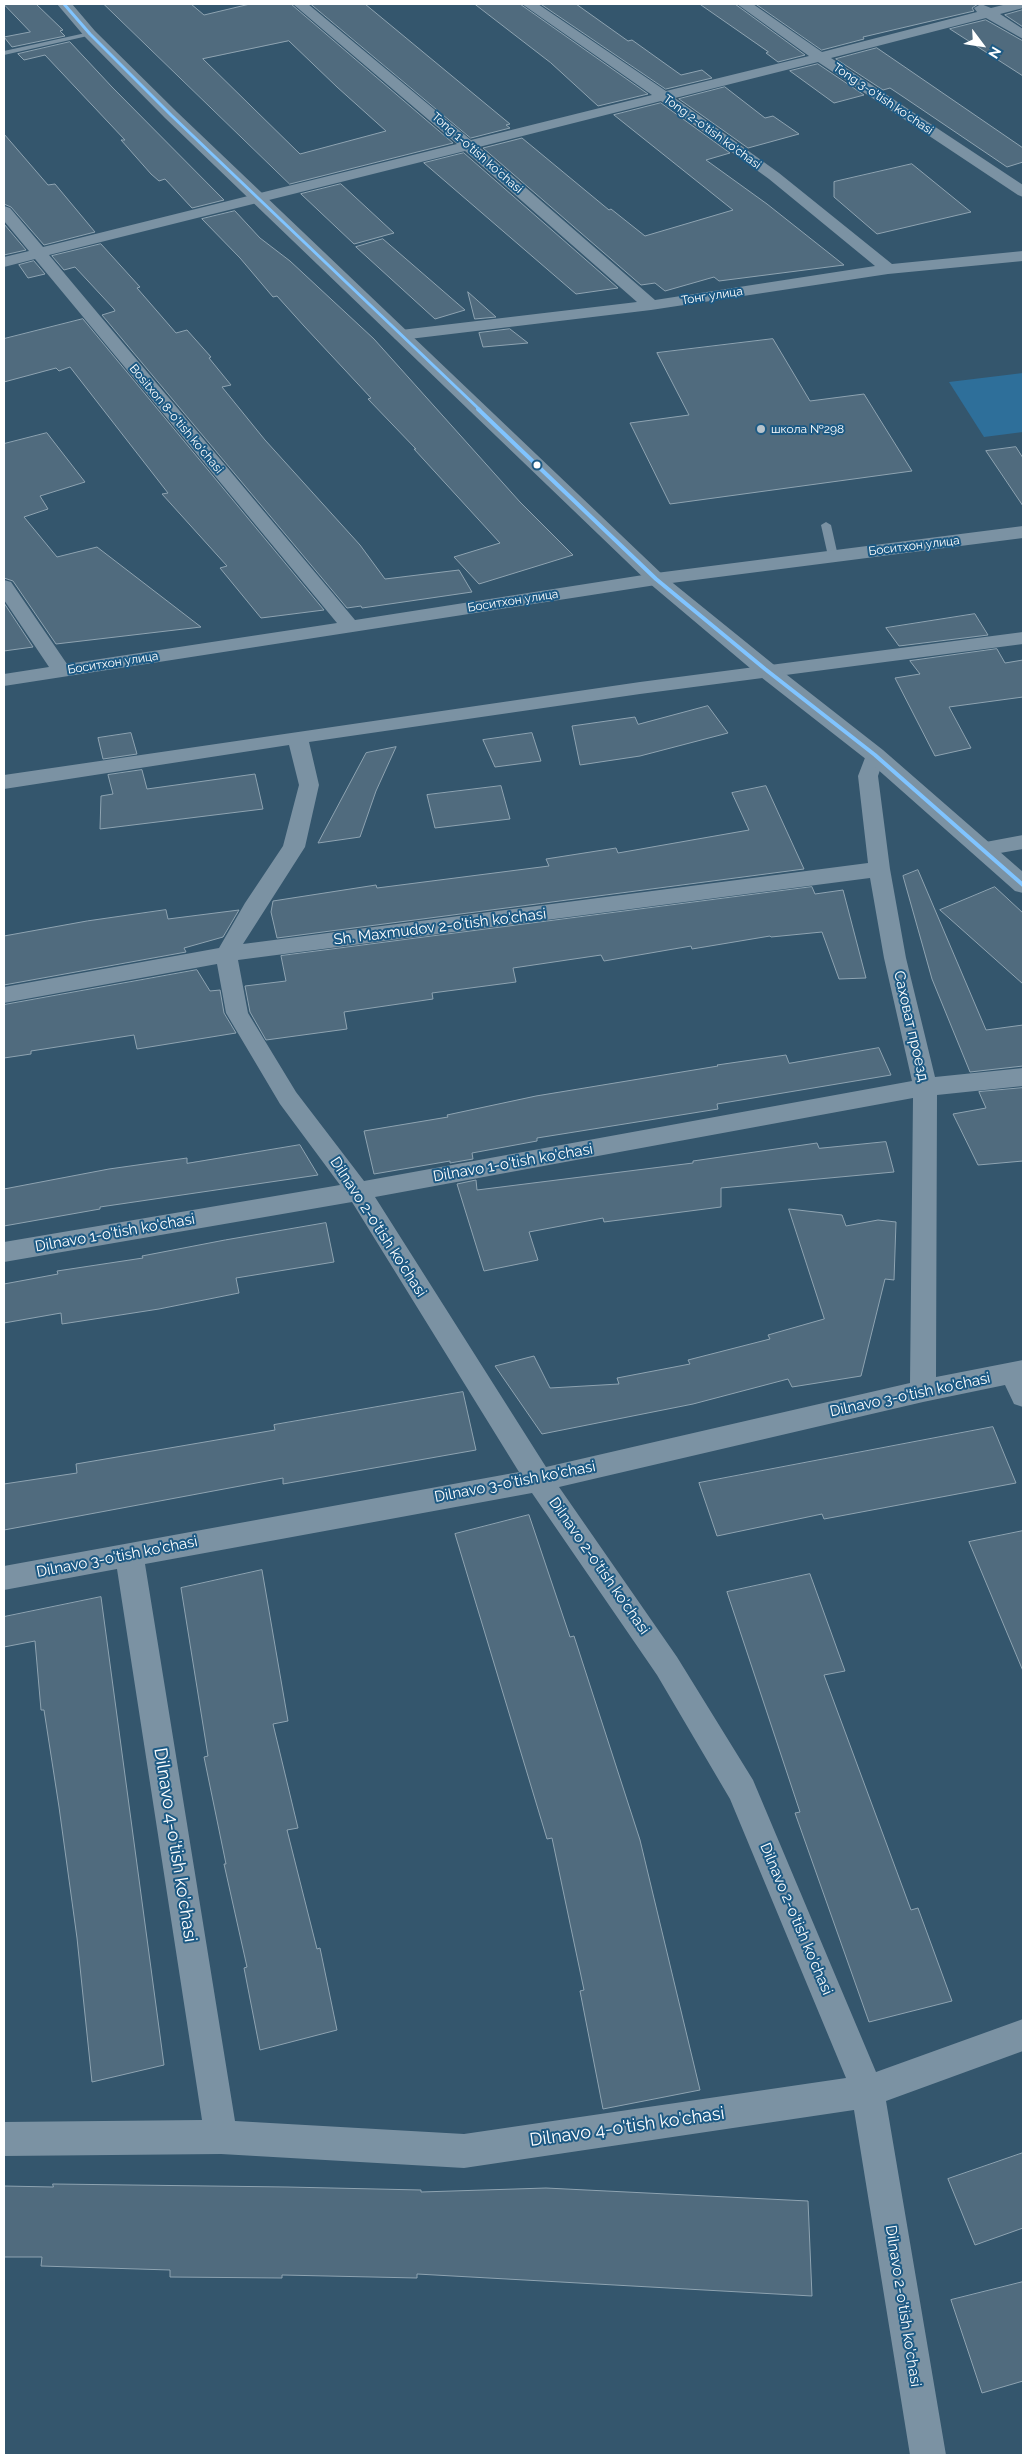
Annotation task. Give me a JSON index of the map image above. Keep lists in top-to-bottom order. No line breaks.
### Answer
{"streets":{"street":["Tong 3-o'tish ko'chasi","Tong 2-o'tish ko'chasi","Tong 1-o'tish ko'chasi","Тонг улица","Bositxon 8-o'tish ko'chasi","Боситхон улица","Sh. Maxmudov 2-o'tish ko'chasi","Саховат проезд","Dilnavo 1-o'tish ko'chasi","Dilnavo 2-o'tish ko'chasi","Dilnavo 3-o'tish ko'chasi","Dilnavo 4-o'tish ko'chasi"]},"crossings":[["Tong 2-o'tish ko'chasi","Тонг улица"],["Tong 1-o'tish ko'chasi","Тонг улица"],["Bositxon 8-o'tish ko'chasi","Боситхон улица"],["Sh. Maxmudov 2-o'tish ko'chasi","Саховат проезд"],["Sh. Maxmudov 2-o'tish ko'chasi","Dilnavo 2-o'tish ko'chasi"],["Саховат проезд","Dilnavo 1-o'tish ko'chasi"],["Саховат проезд","Dilnavo 3-o'tish ko'chasi"],["Dilnavo 1-o'tish ko'chasi","Dilnavo 2-o'tish ko'chasi"],["Dilnavo 2-o'tish ko'chasi","Dilnavo 3-o'tish ko'chasi"],["Dilnavo 2-o'tish ko'chasi","Dilnavo 4-o'tish ko'chasi"],["Dilnavo 3-o'tish ko'chasi","Dilnavo 4-o'tish ko'chasi"]],"places":["школа №298"],"north":"bottom right"}
